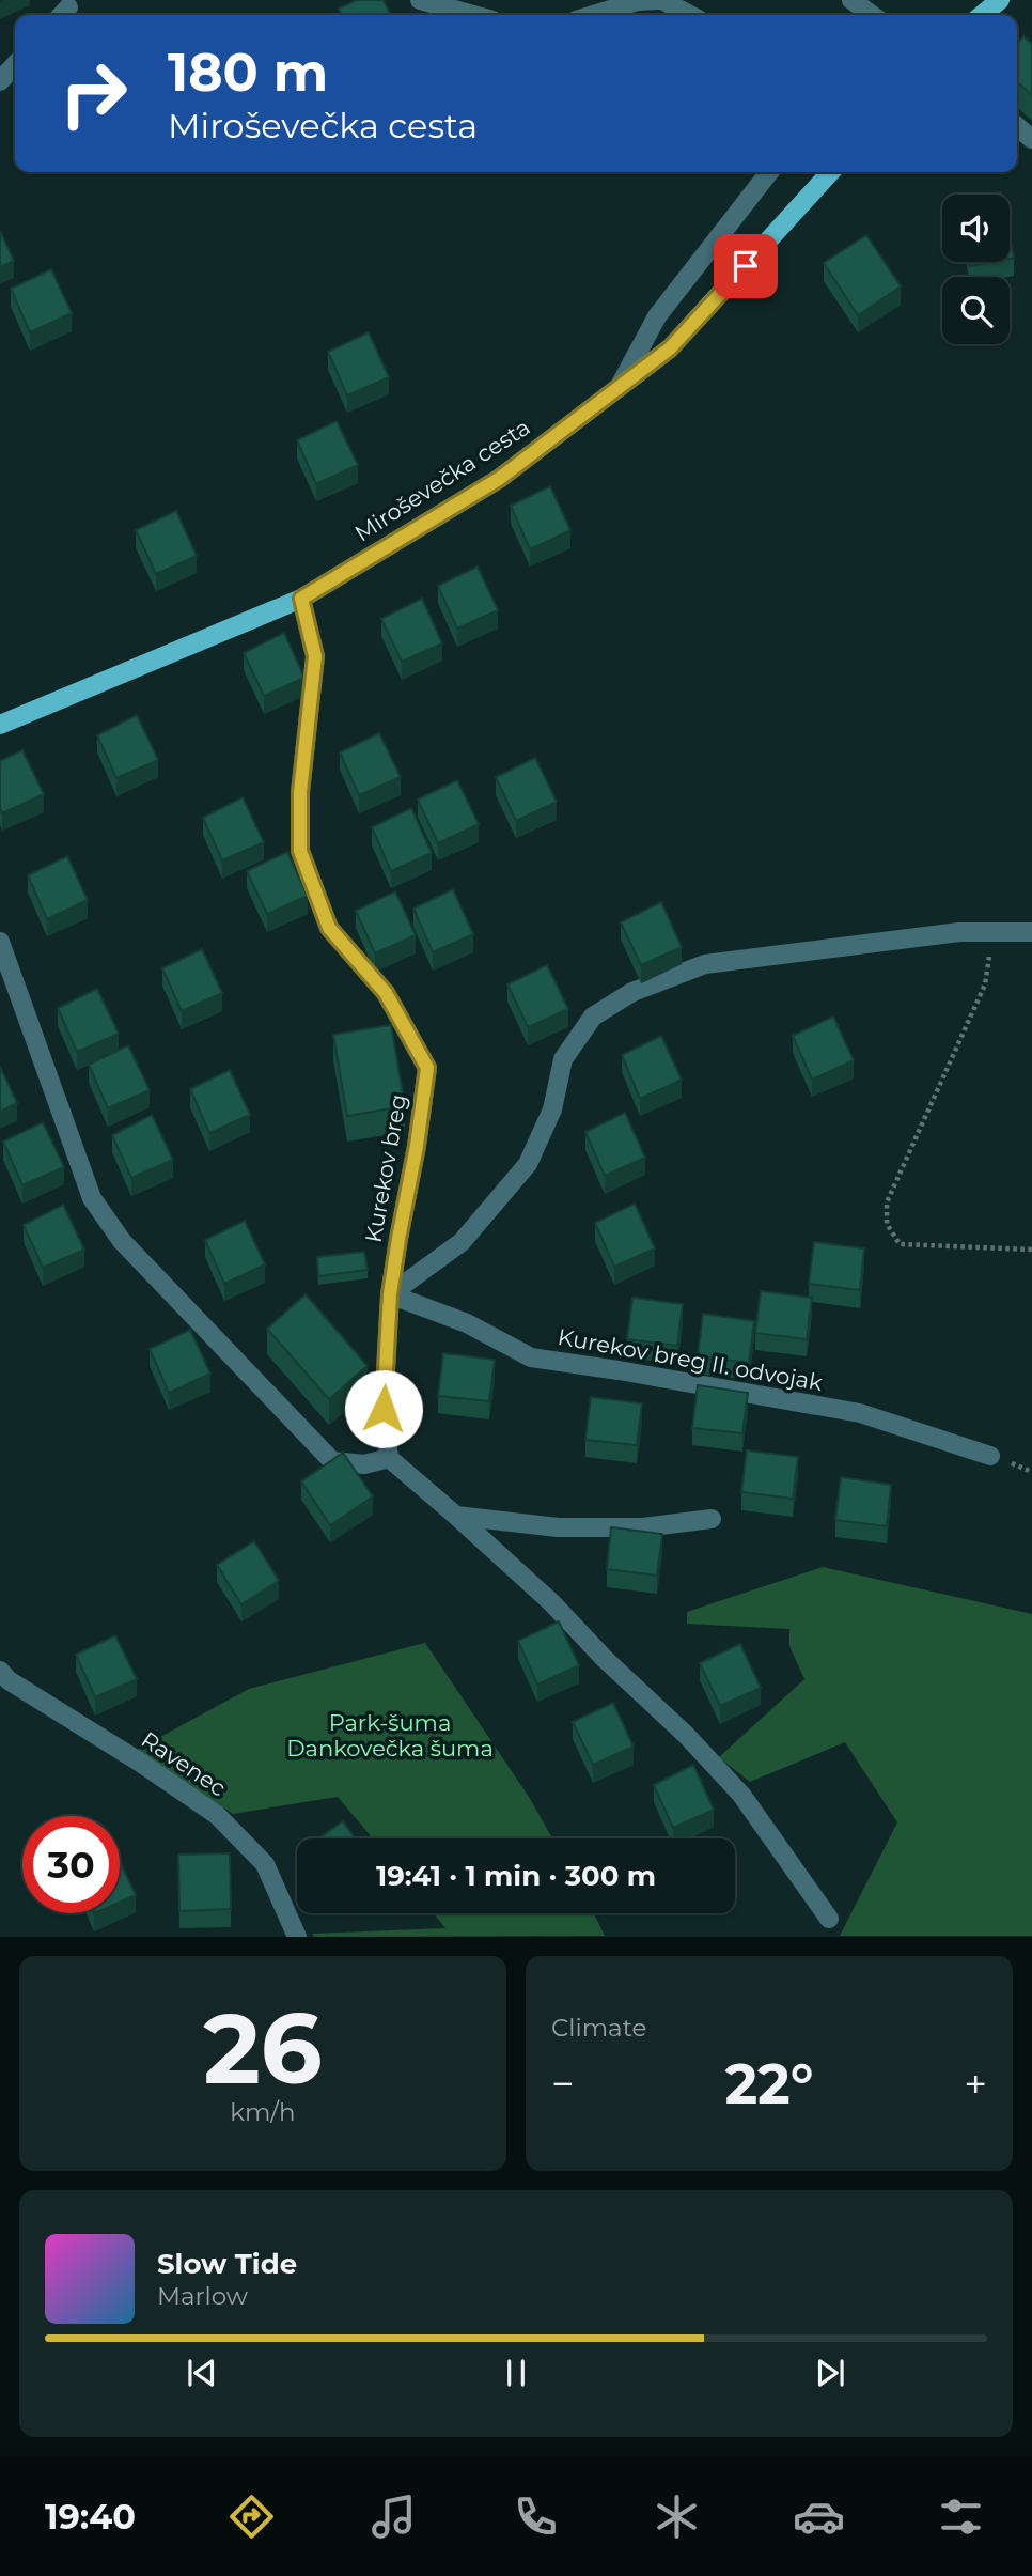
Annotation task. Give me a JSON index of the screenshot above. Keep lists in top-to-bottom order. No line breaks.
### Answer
{"streets":{"main road":["Miroševečka cesta"],"street":["Kurekov breg","Kurekov breg II. odvojak","Ravenec"]},"crossings":[["Miroševečka cesta","Kurekov breg"],["Kurekov breg","Kurekov breg II. odvojak"]],"parks":["Park-šuma Dankovečka šuma"],"page":{"turn":["180 m","Miroševečka cesta"],"limit":"30","trip":"19:41 · 1 min · 300 m","tile":[["26","km/h"],"Climate"],"heat":["−","22°","+"],"song":["Slow Tide","Marlow"],"tabs":"19:40"}}
